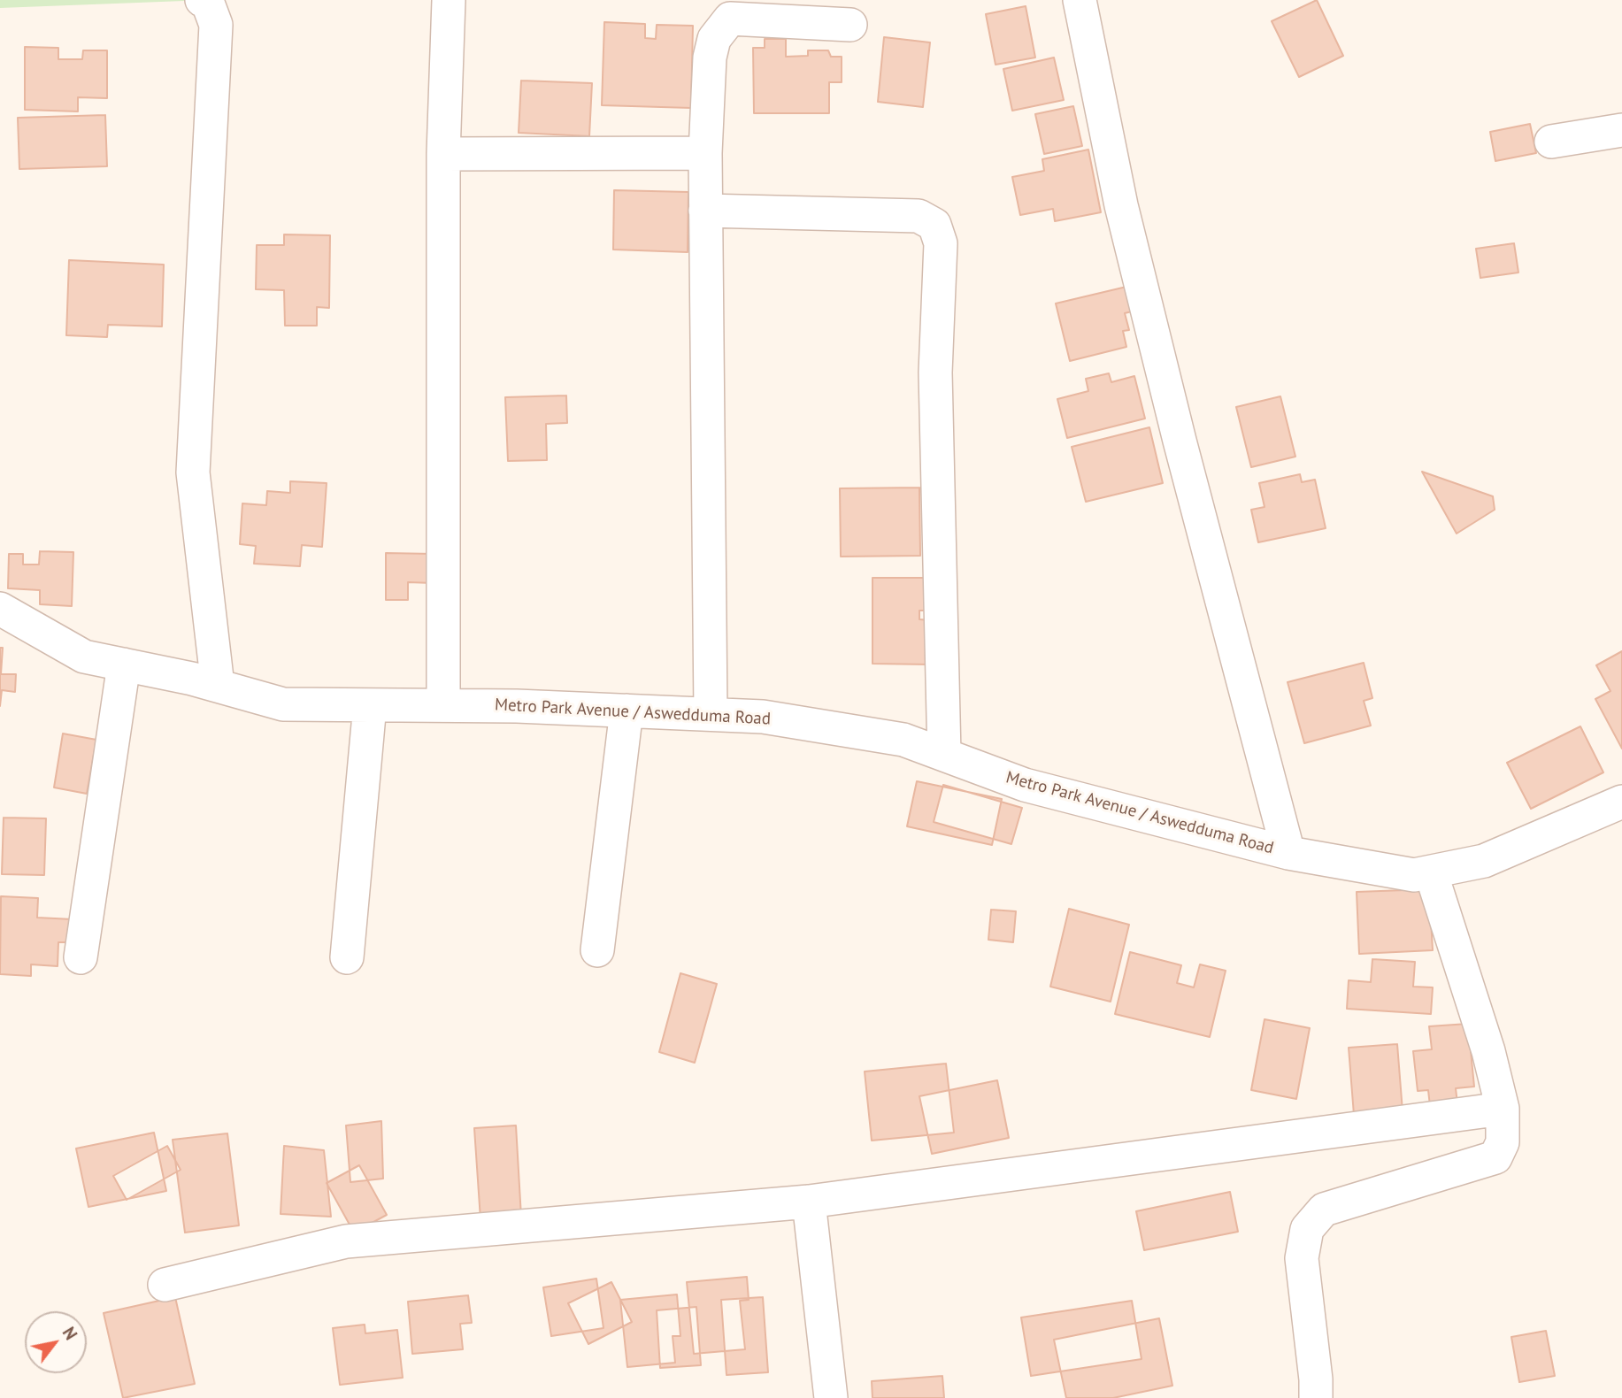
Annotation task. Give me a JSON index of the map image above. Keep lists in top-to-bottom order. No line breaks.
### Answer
{"streets":{"street":["Metro Park Avenue / Aswedduma Road"]},"north":"top right"}
